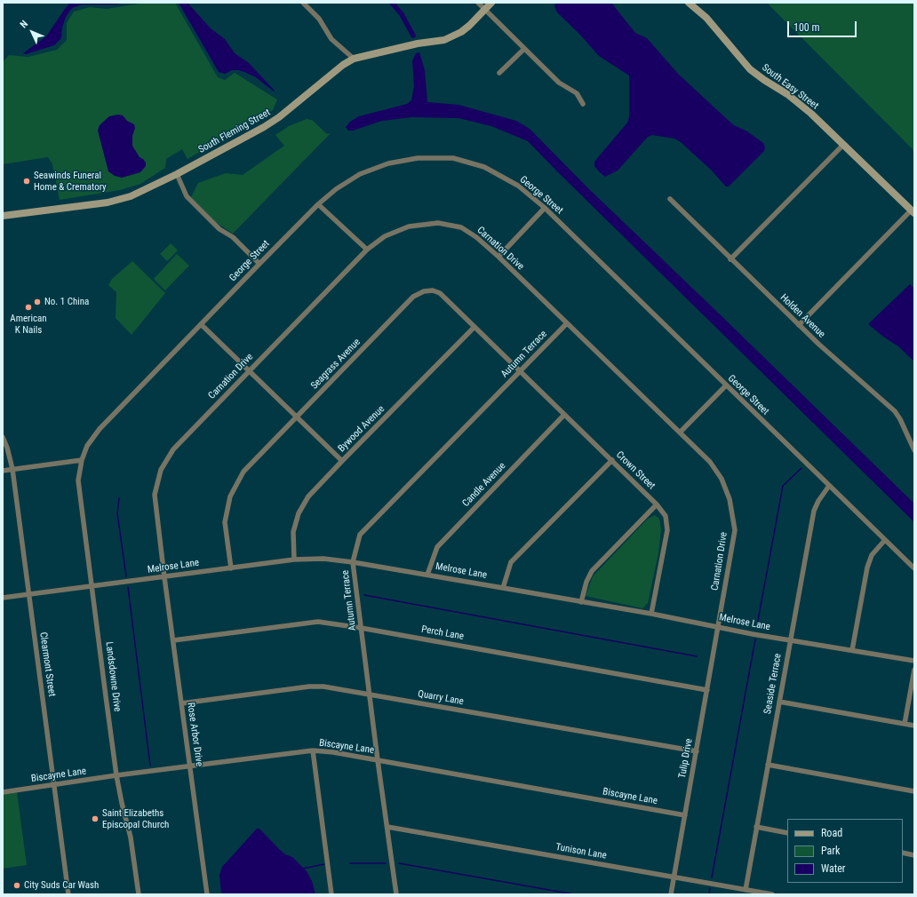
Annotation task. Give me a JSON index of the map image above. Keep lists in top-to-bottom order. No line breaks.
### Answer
{"streets":{"street":["South Easy Street","South Fleming Street","George Street","Carnation Drive","Holden Avenue","Autumn Terrace","Seagrass Avenue","Bywood Avenue","Crown Street","Candle Avenue","Melrose Lane","Perch Lane","Clearmont Street","Landsdowne Drive","Seaside Terrace","Quarry Lane","Rose Arbor Drive","Biscayne Lane","Tulip Drive","Tunison Lane"]},"crossings":[["George Street","Landsdowne Drive"],["George Street","Seaside Terrace"],["Carnation Drive","Autumn Terrace"],["Carnation Drive","Melrose Lane"],["Carnation Drive","Rose Arbor Drive"],["Carnation Drive","Tulip Drive"],["Autumn Terrace","Seagrass Avenue"],["Autumn Terrace","Crown Street"],["Autumn Terrace","Melrose Lane"],["Autumn Terrace","Perch Lane"],["Autumn Terrace","Quarry Lane"],["Autumn Terrace","Biscayne Lane"],["Autumn Terrace","Tunison Lane"],["Seagrass Avenue","Bywood Avenue"],["Seagrass Avenue","Crown Street"],["Seagrass Avenue","Melrose Lane"],["Bywood Avenue","Melrose Lane"],["Crown Street","Candle Avenue"],["Crown Street","Melrose Lane"],["Candle Avenue","Melrose Lane"],["Melrose Lane","Clearmont Street"],["Melrose Lane","Landsdowne Drive"],["Melrose Lane","Seaside Terrace"],["Melrose Lane","Rose Arbor Drive"],["Melrose Lane","Tulip Drive"],["Perch Lane","Rose Arbor Drive"],["Perch Lane","Tulip Drive"],["Clearmont Street","Biscayne Lane"],["Landsdowne Drive","Biscayne Lane"],["Seaside Terrace","Tunison Lane"],["Quarry Lane","Rose Arbor Drive"],["Quarry Lane","Tulip Drive"],["Rose Arbor Drive","Biscayne Lane"],["Biscayne Lane","Tulip Drive"],["Tulip Drive","Tunison Lane"]],"places":["Seawinds Funeral Home & Crematory","No. 1 China","American K Nails","Saint Elizabeths Episcopal Church","City Suds Car Wash"],"legend":["Road","Park","Water"],"scale_bar":"100 m","north":"top left"}
